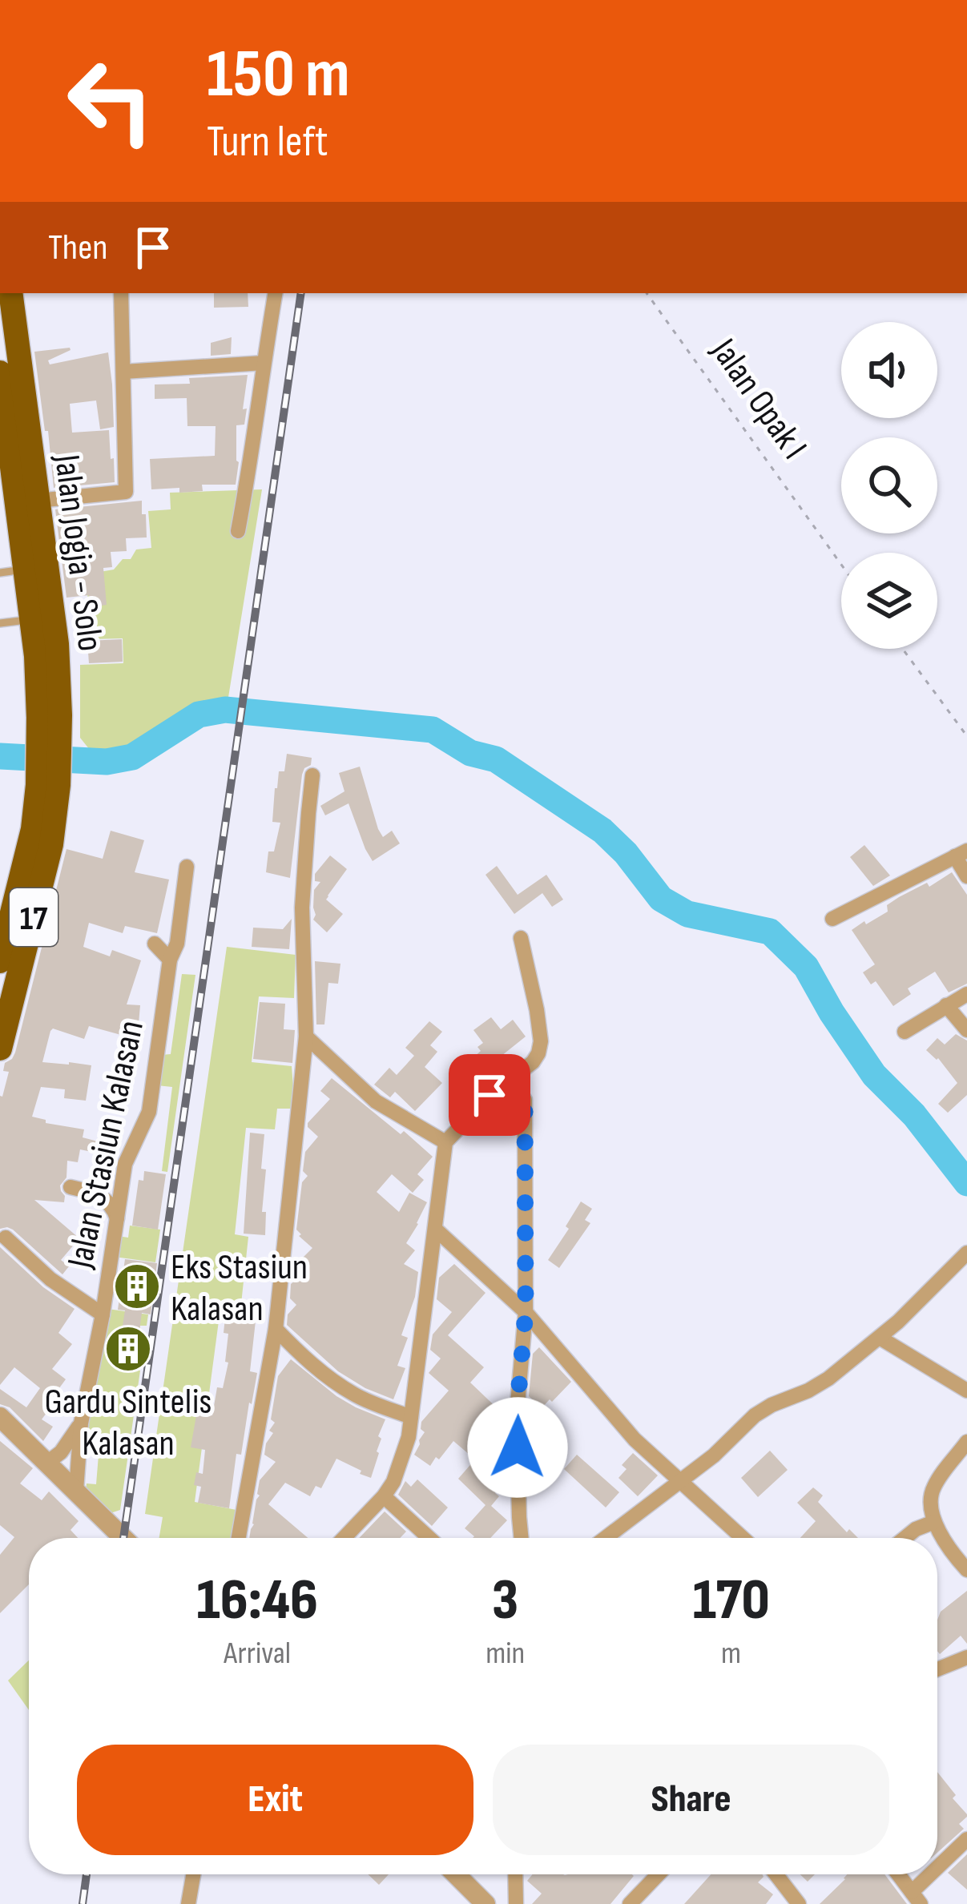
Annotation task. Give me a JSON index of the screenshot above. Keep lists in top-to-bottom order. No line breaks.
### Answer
{"streets":{"highway":["Jalan Jogja - Solo","17"],"street":["Jalan Stasiun Kalasan"],"path":["Jalan Opak I"]},"places":{"building":["Eks Stasiun Kalasan","Gardu Sintelis Kalasan"]},"page":{"turn":["150 m","Turn left"],"then":"Then","eta":["16:46","Arrival","3","min","170","m"],"buttons":["Exit","Share"]}}
